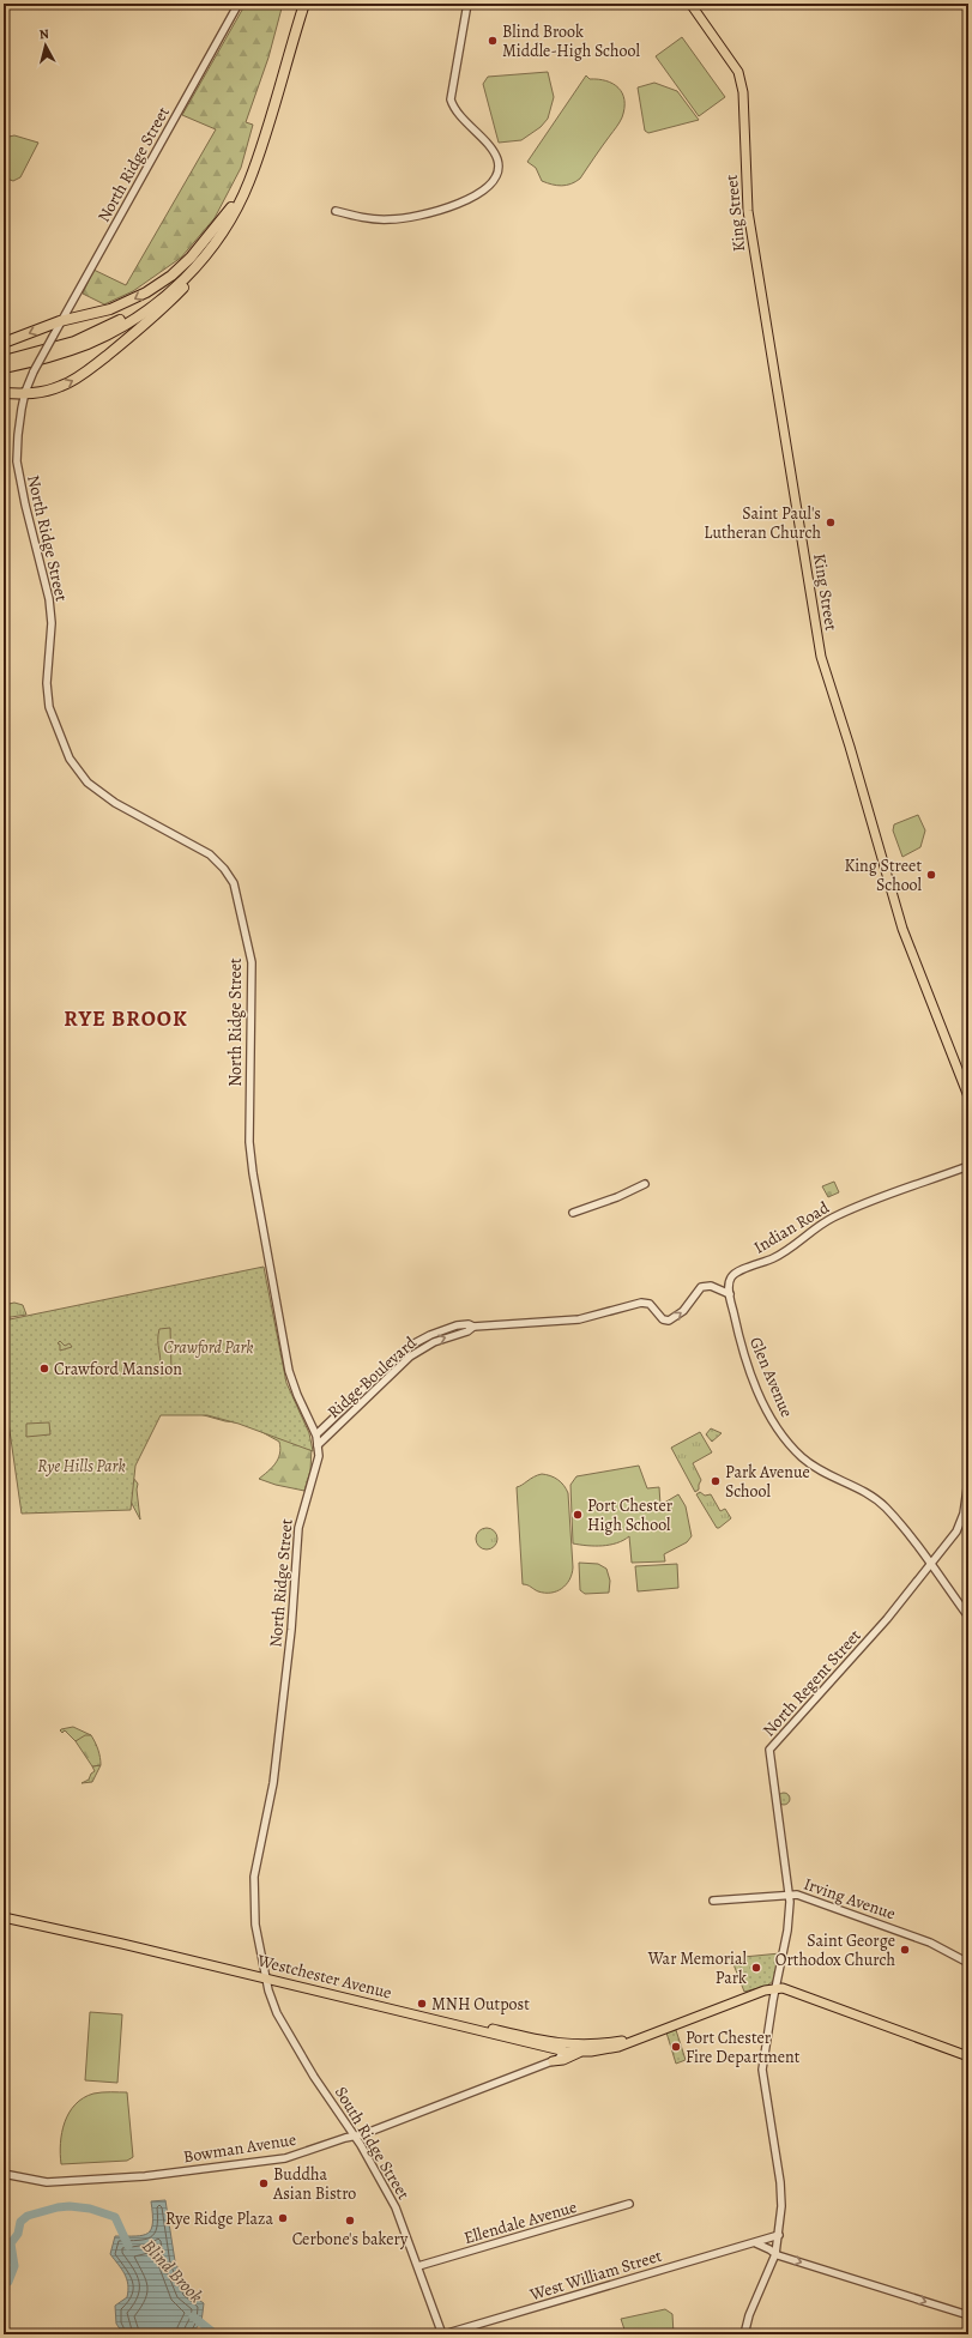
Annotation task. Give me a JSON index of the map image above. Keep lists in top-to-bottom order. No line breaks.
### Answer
{"streets":{"main road":["King Street","Westchester Avenue"],"street":["North Ridge Street","Indian Road","Ridge Boulevard","Glen Avenue","North Regent Street","Irving Avenue","South Ridge Street","Bowman Avenue","Ellendale Avenue","West William Street"]},"crossings":[["North Ridge Street","Ridge Boulevard"],["North Ridge Street","Westchester Avenue"],["North Ridge Street","South Ridge Street"],["Indian Road","Ridge Boulevard"],["Indian Road","Glen Avenue"],["Ridge Boulevard","Glen Avenue"],["Glen Avenue","North Regent Street"],["North Regent Street","Irving Avenue"],["North Regent Street","Westchester Avenue"],["North Regent Street","West William Street"],["Westchester Avenue","South Ridge Street"],["Westchester Avenue","Bowman Avenue"],["South Ridge Street","Bowman Avenue"],["South Ridge Street","Ellendale Avenue"],["South Ridge Street","West William Street"]],"districts":["RYE BROOK"],"water":["Blind Brook"],"parks":["Crawford Park","Rye Hills Park"],"places":["Blind Brook Middle-High School","Saint Paul's Lutheran Church","King Street School","Crawford Mansion","Park Avenue School","Port Chester High School","Saint George Orthodox Church","War Memorial Park","MNH Outpost","Port Chester Fire Department","Buddha Asian Bistro","Rye Ridge Plaza","Cerbone's bakery"],"north":"top"}
